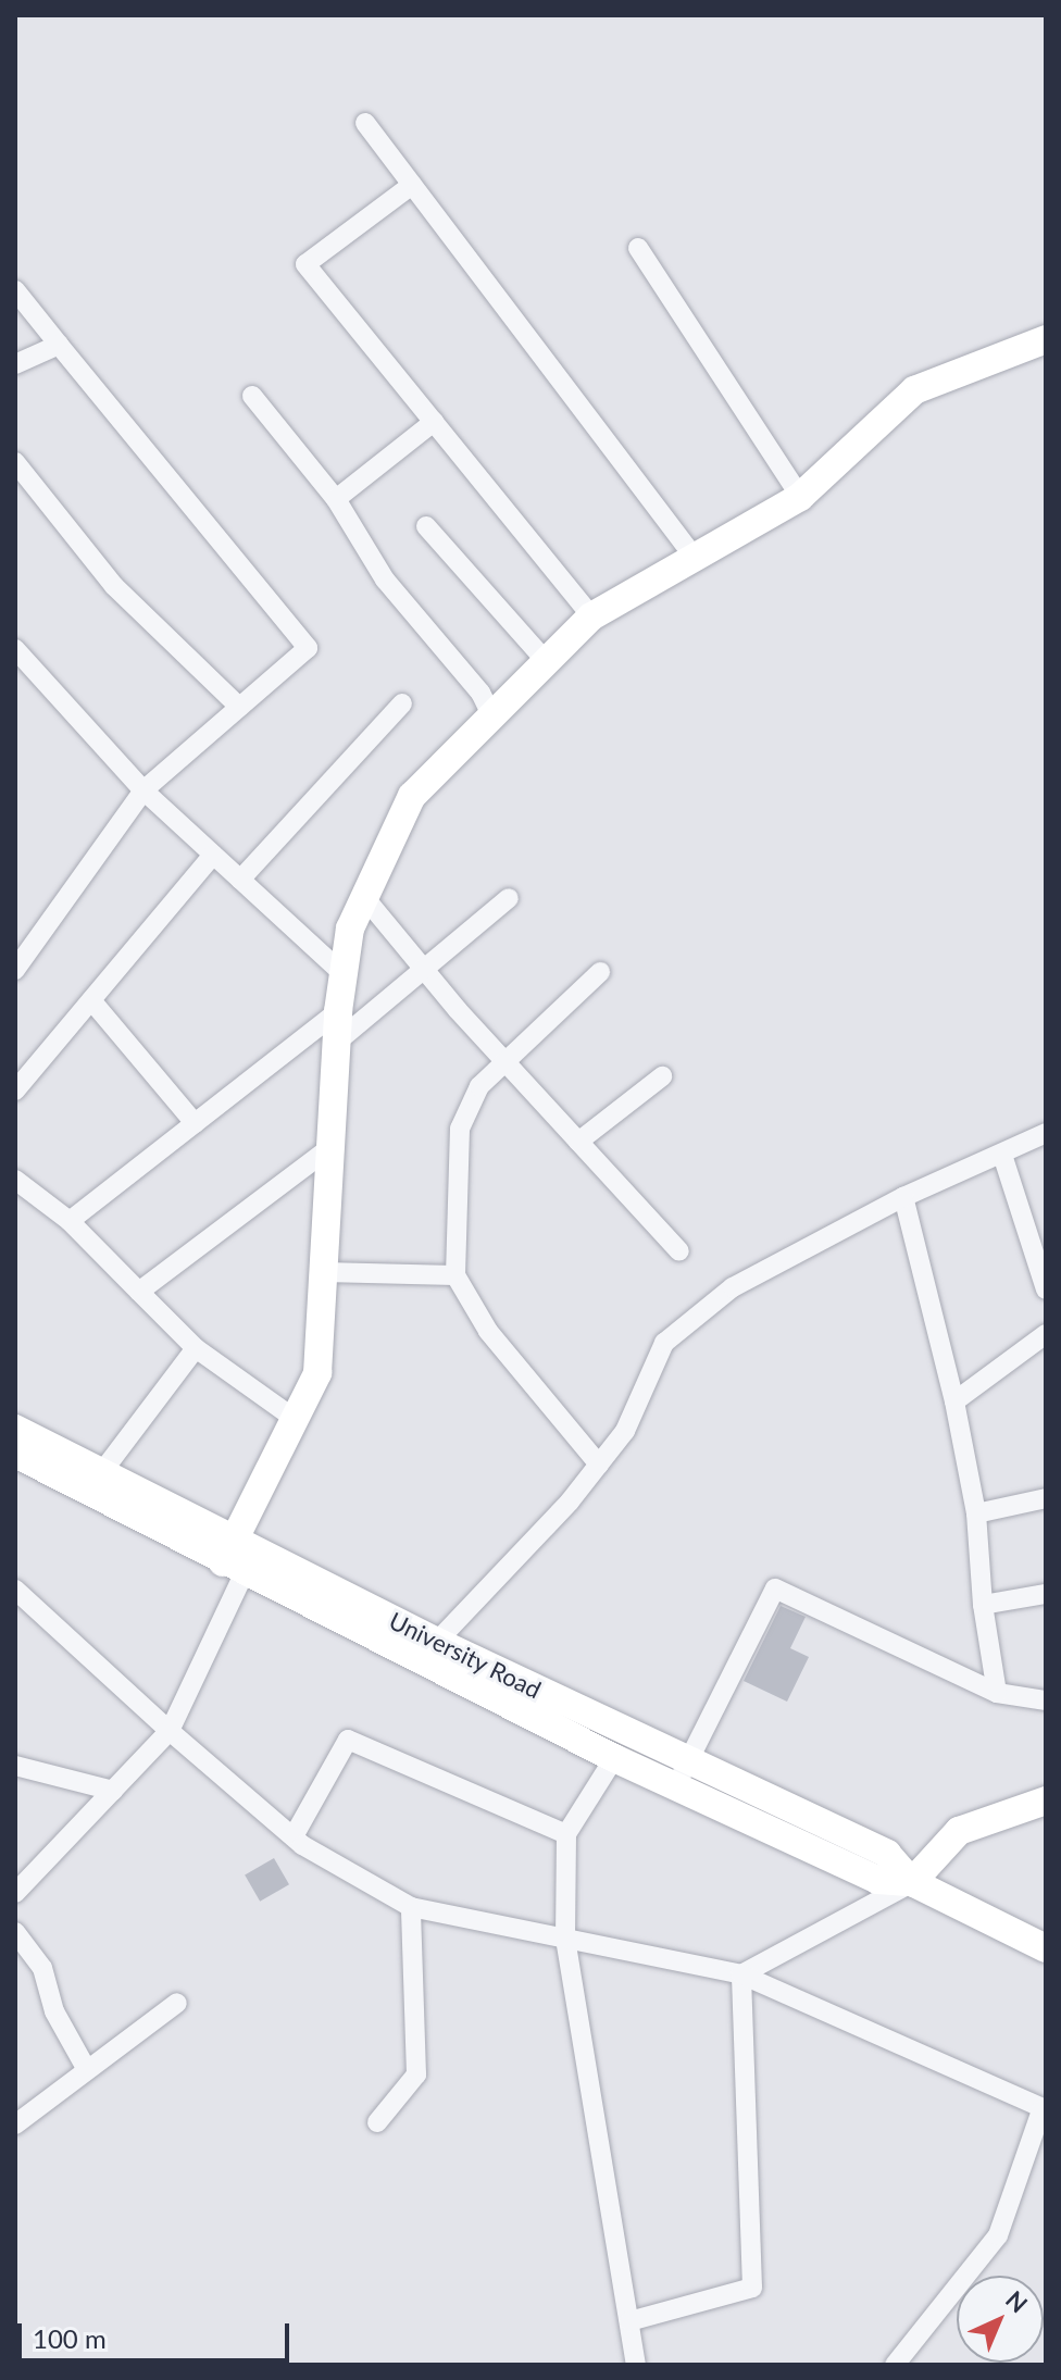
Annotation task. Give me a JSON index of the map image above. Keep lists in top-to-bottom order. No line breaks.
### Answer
{"streets":{"street":["University Road"]},"scale_bar":"100 m","north":"top right"}
